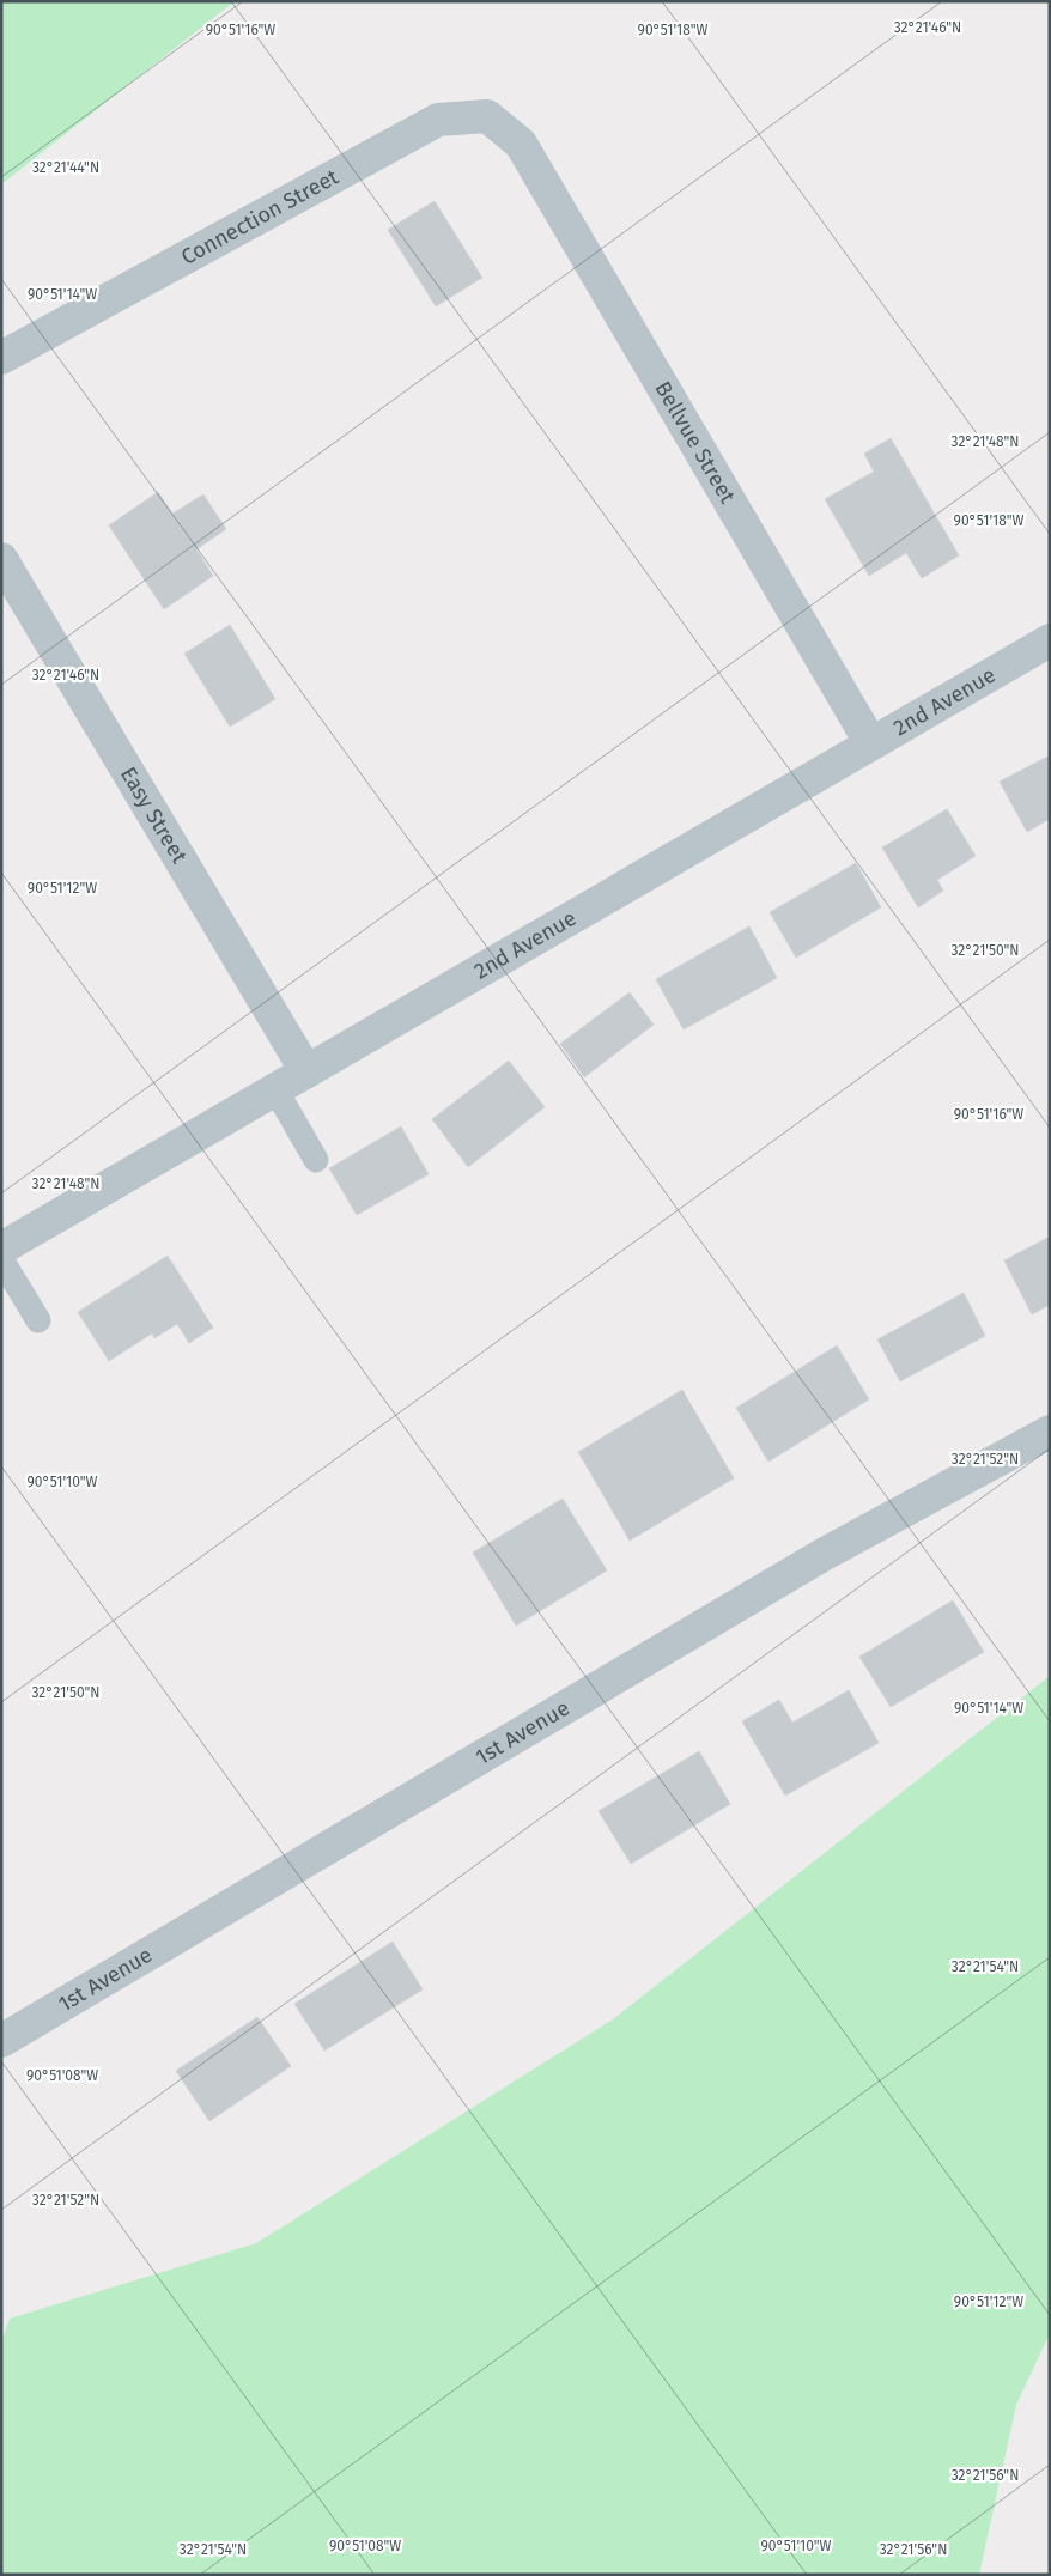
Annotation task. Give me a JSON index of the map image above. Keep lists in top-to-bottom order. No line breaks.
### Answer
{"streets":{"street":["Connection Street","Bellvue Street","2nd Avenue","Easy Street","1st Avenue"]},"crossings":[["Connection Street","Bellvue Street"],["Bellvue Street","2nd Avenue"],["2nd Avenue","Easy Street"]],"coordinates":["32°21'46\"N","90°51'16\"W","90°51'18\"W","32°21'44\"N","90°51'14\"W","32°21'48\"N","90°51'12\"W","32°21'50\"N","32°21'52\"N","90°51'10\"W","32°21'54\"N","90°51'08\"W","32°21'56\"N"]}
